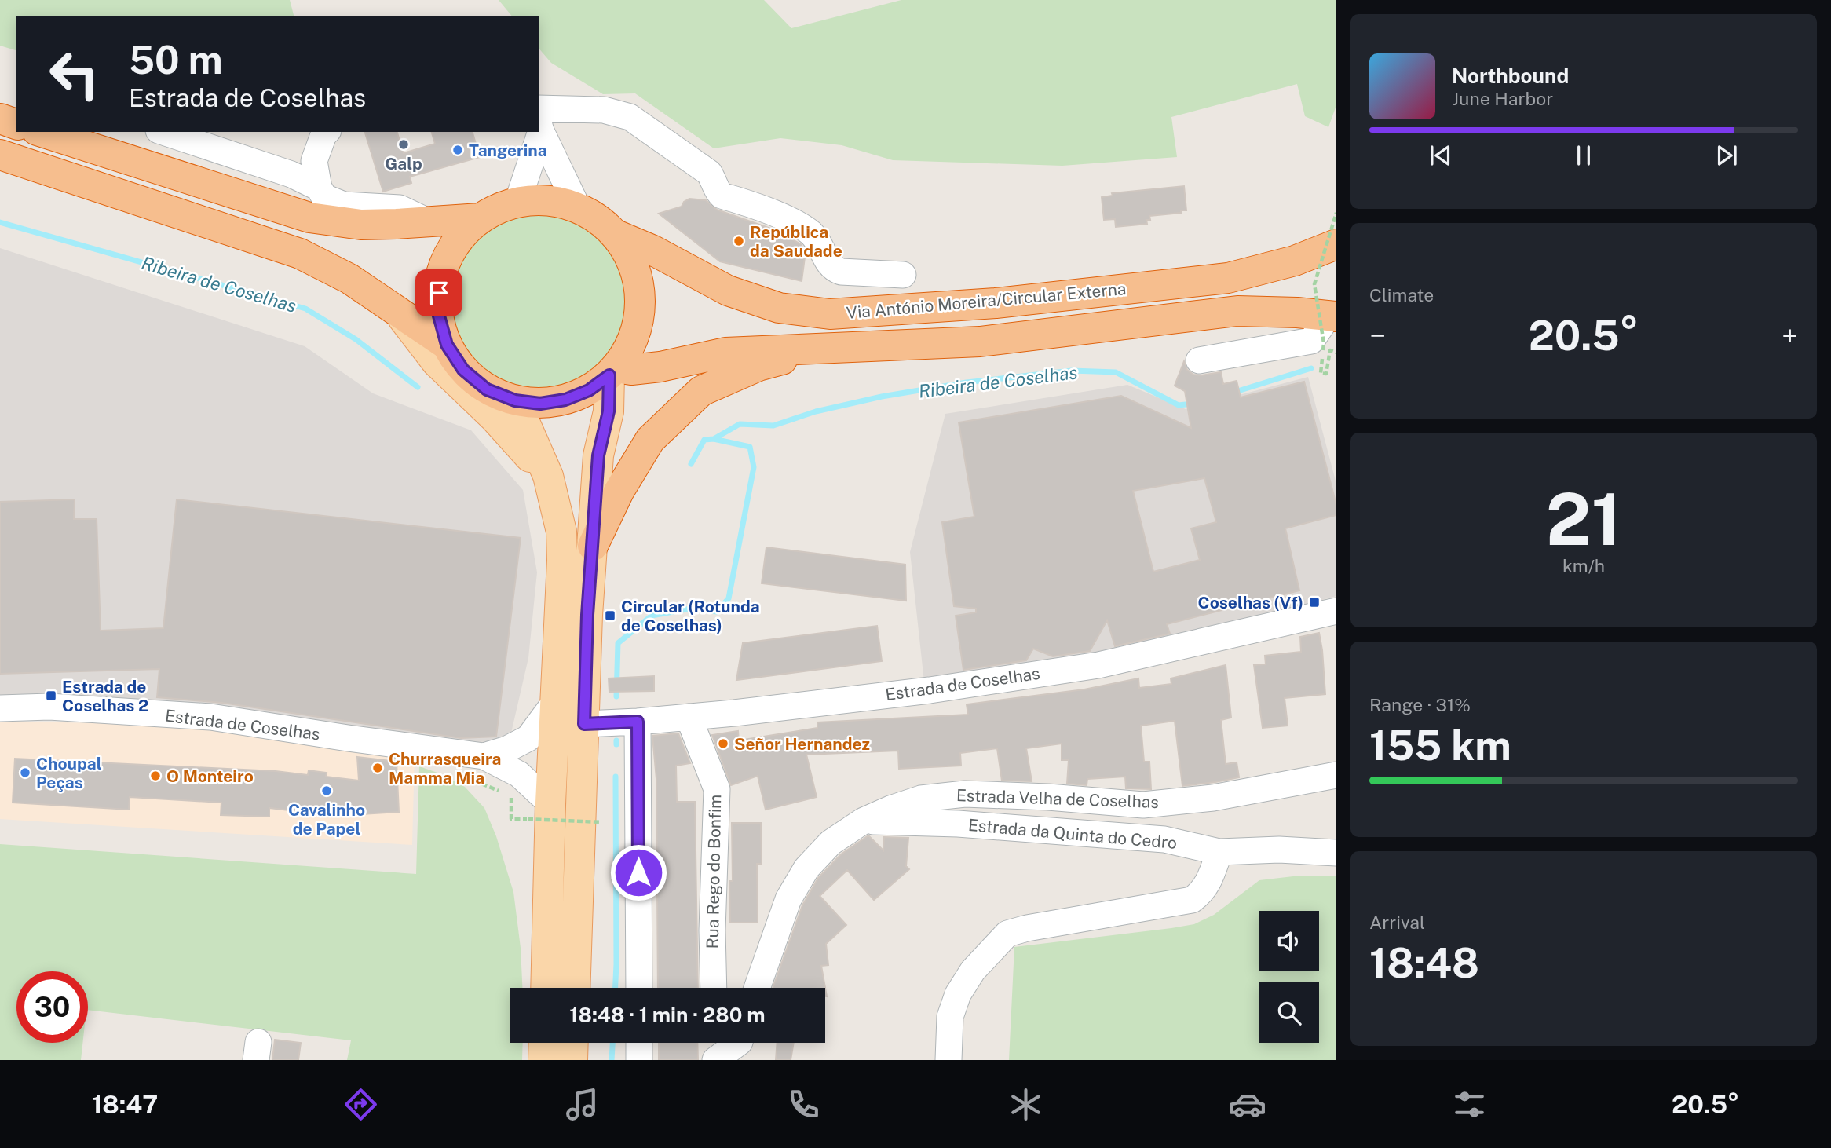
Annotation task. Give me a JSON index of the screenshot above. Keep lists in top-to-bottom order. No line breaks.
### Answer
{"streets":{"highway":["Via António Moreira/Circular Externa"],"street":["Estrada de Coselhas","Estrada Velha de Coselhas","Estrada da Quinta do Cedro","Rua Rego do Bonfim"]},"crossings":[["Estrada de Coselhas","Rua Rego do Bonfim"],["Estrada Velha de Coselhas","Estrada da Quinta do Cedro"]],"water":["Ribeira de Coselhas"],"places":{"other":["Galp","Tangerina","República da Saudade","Señor Hernandez","Churrasqueira Mamma Mia","Choupal Peças","O Monteiro","Cavalinho de Papel"],"transit":["Coselhas (Vf)","Circular (Rotunda de Coselhas)","Estrada de Coselhas 2"]},"page":{"turn":["50 m","Estrada de Coselhas"],"song":["Northbound","June Harbor"],"tile":["Climate",["21","km/h"],["Range · 31%","155 km"],["Arrival","18:48"]],"heat":["−","20.5°","+"],"limit":"30","trip":"18:48 · 1 min · 280 m","tabs":["18:47","20.5°"]}}
